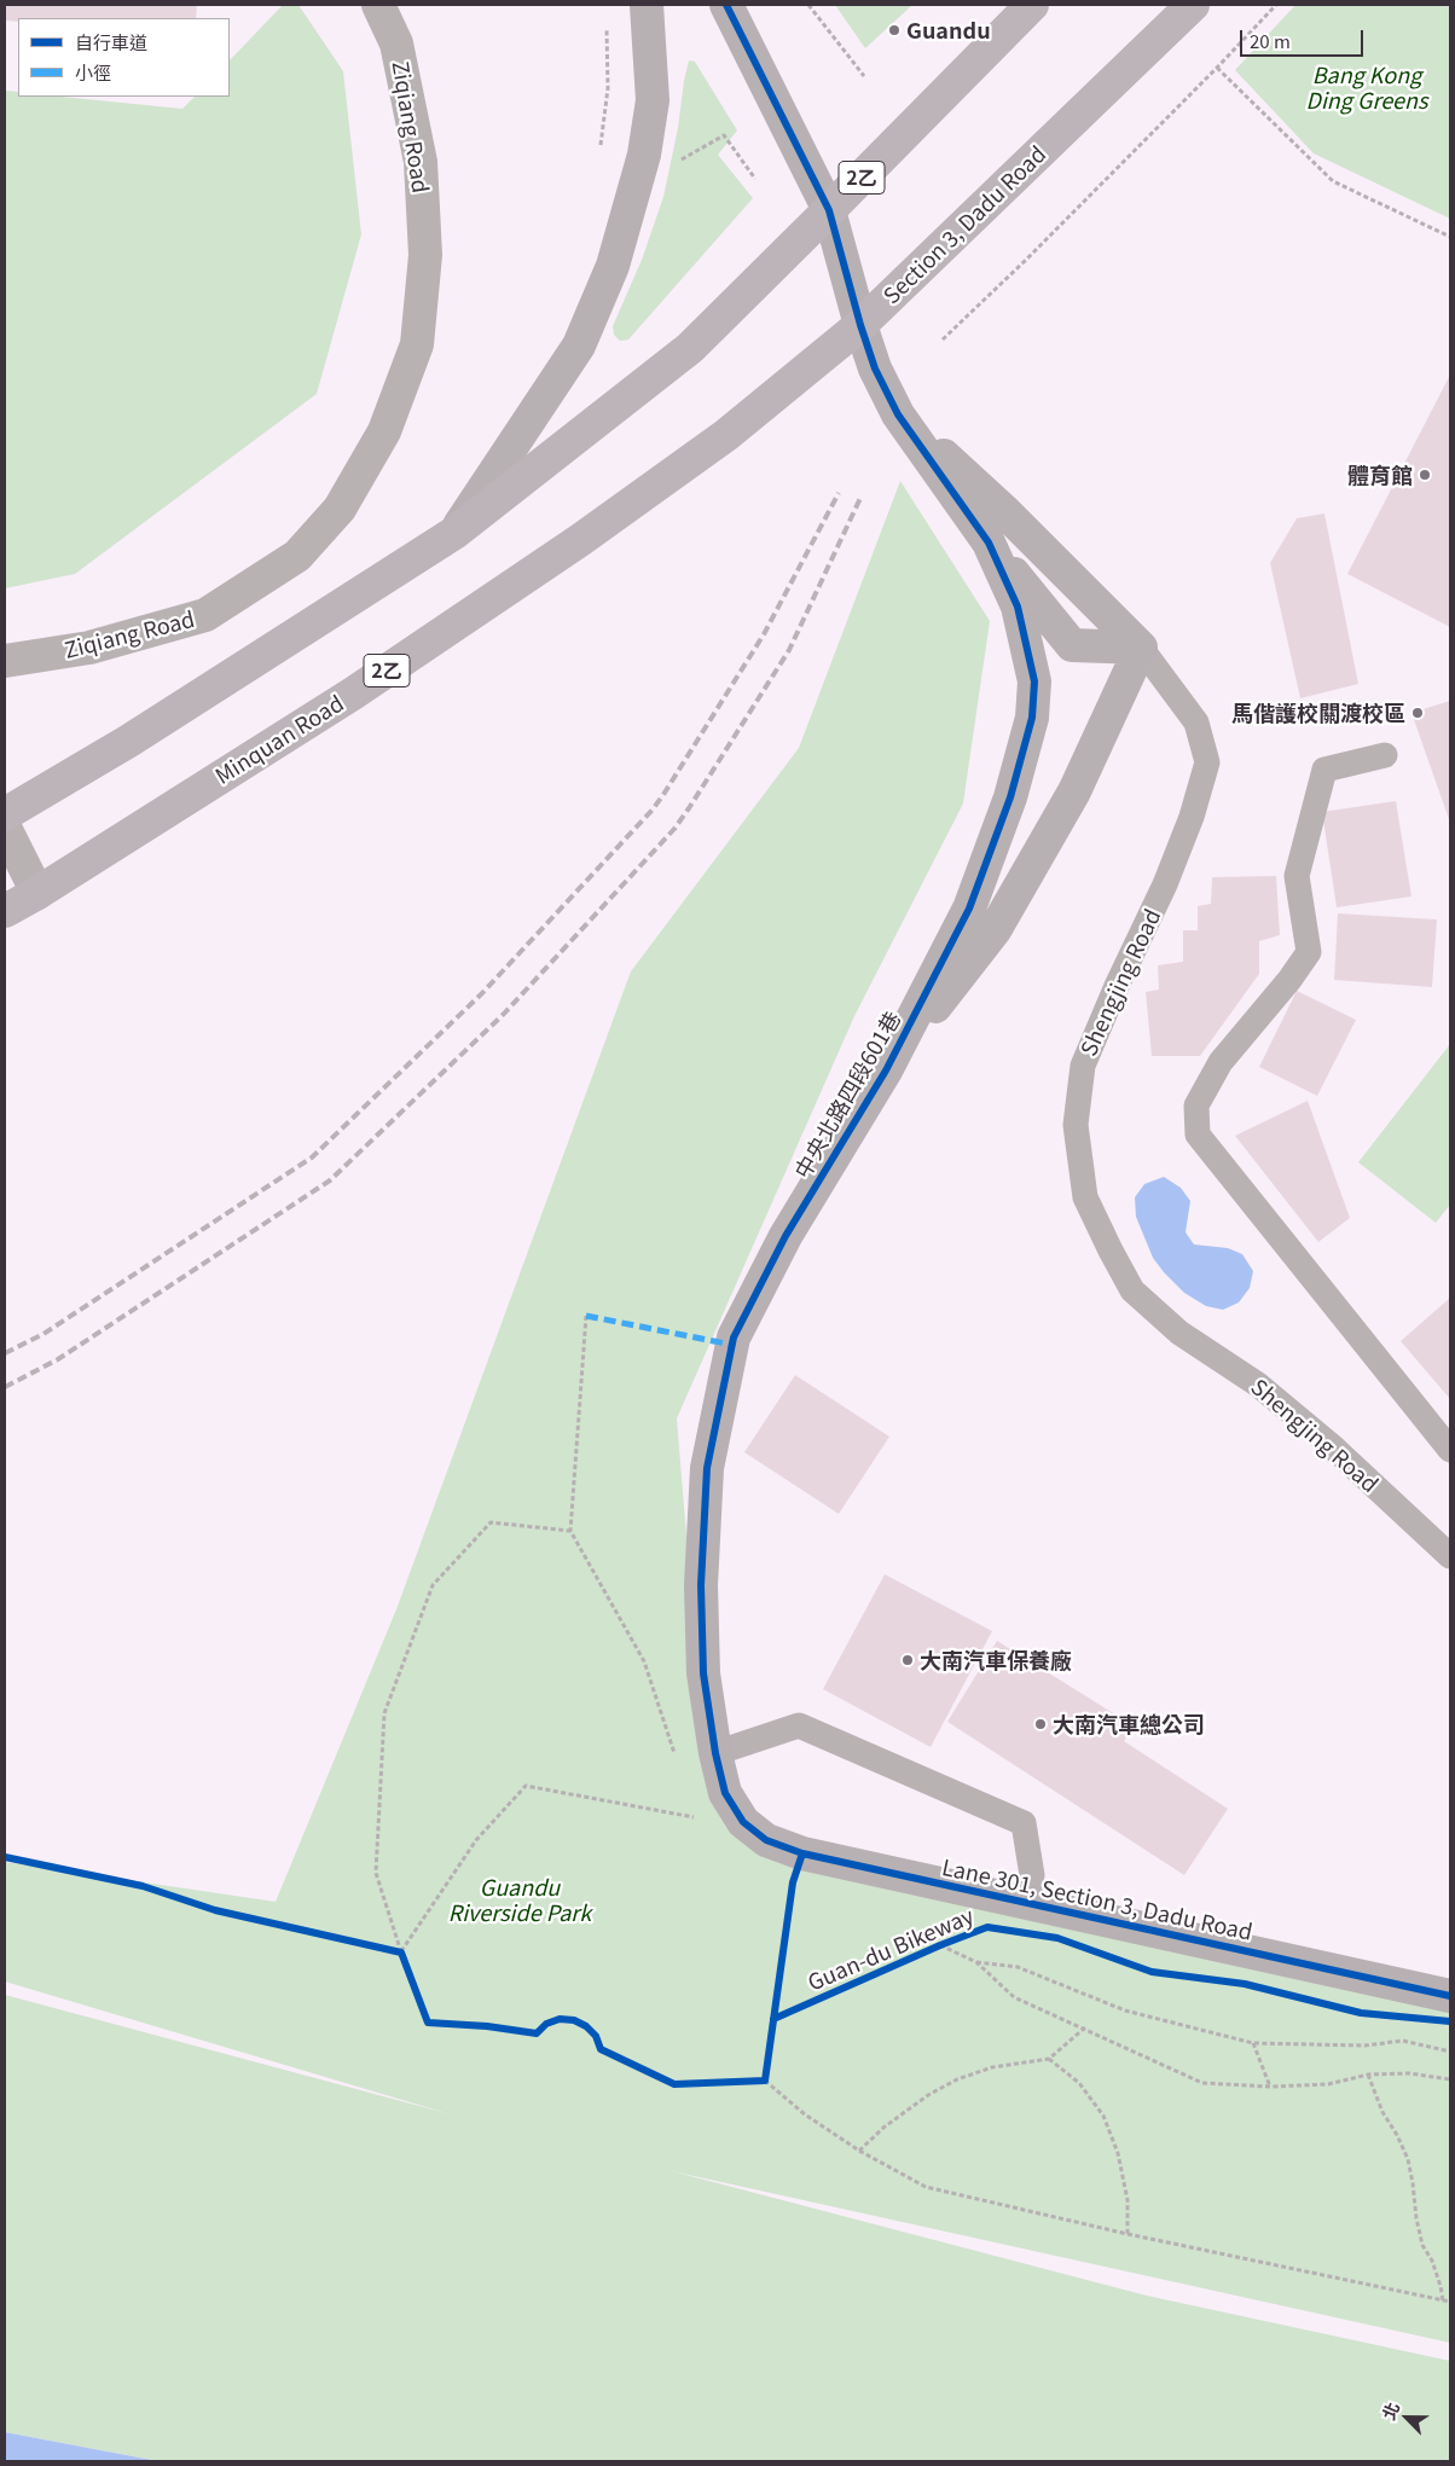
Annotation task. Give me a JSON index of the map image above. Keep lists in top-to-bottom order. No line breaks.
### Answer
{"streets":{"main road":["2乙","Section 3, Dadu Road","Minquan Road"],"street":["Ziqiang Road","Shengjing Road","中央北路四段601巷","Lane 301, Section 3, Dadu Road"],"cycle path":["Guan-du Bikeway"]},"crossings":[["Section 3, Dadu Road","Minquan Road"],["Shengjing Road","中央北路四段601巷"],["中央北路四段601巷","Lane 301, Section 3, Dadu Road"]],"parks":["Bang Kong Ding Greens","Guandu Riverside Park"],"places":["Guandu","體育館","馬偕護校關渡校區","大南汽車保養廠","大南汽車總公司"],"legend":["自行車道","小徑"],"scale_bar":"20 m","north":"top left"}
